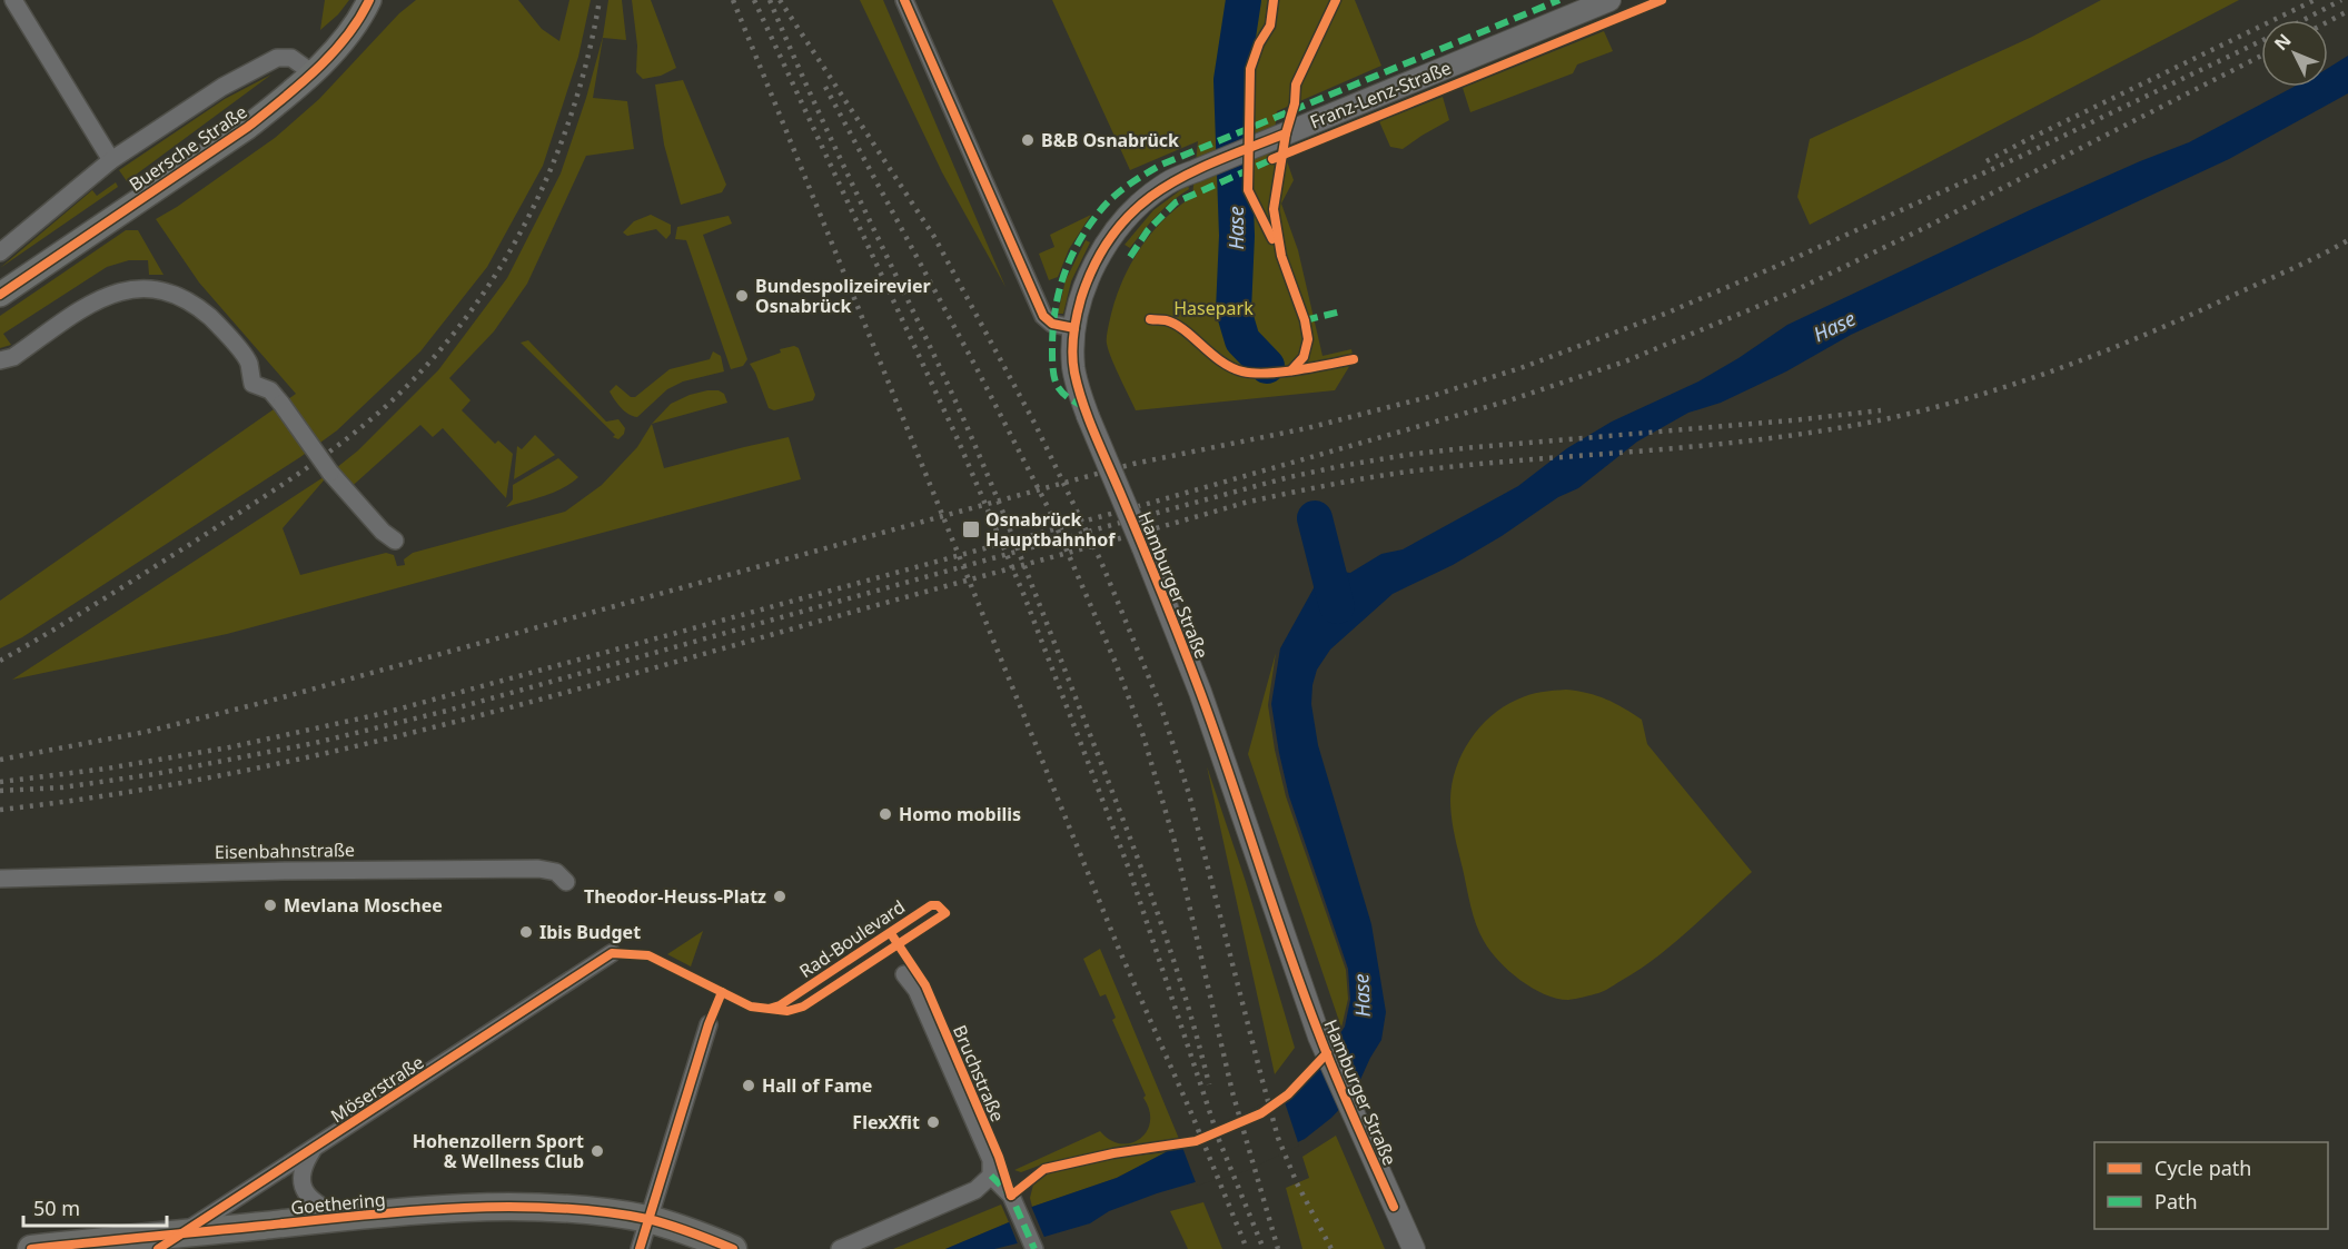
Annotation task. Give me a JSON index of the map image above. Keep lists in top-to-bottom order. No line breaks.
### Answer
{"streets":{"main road":["Buersche Straße","Goethering"],"street":["Franz-Lenz-Straße","Hamburger Straße","Eisenbahnstraße","Bruchstraße","Möserstraße"],"cycle path":["Rad-Boulevard"]},"crossings":[["Franz-Lenz-Straße","Hamburger Straße"],["Möserstraße","Goethering"]],"water":["Hase"],"parks":["Hasepark"],"places":{"other":["B&B Osnabrück","Bundespolizeirevier Osnabrück","Homo mobilis","Theodor-Heuss-Platz","Mevlana Moschee","Ibis Budget","Hall of Fame","FlexXfit","Hohenzollern Sport & Wellness Club"],"transit":["Osnabrück Hauptbahnhof"]},"legend":["Cycle path","Path"],"scale_bar":"50 m","north":"top left"}
